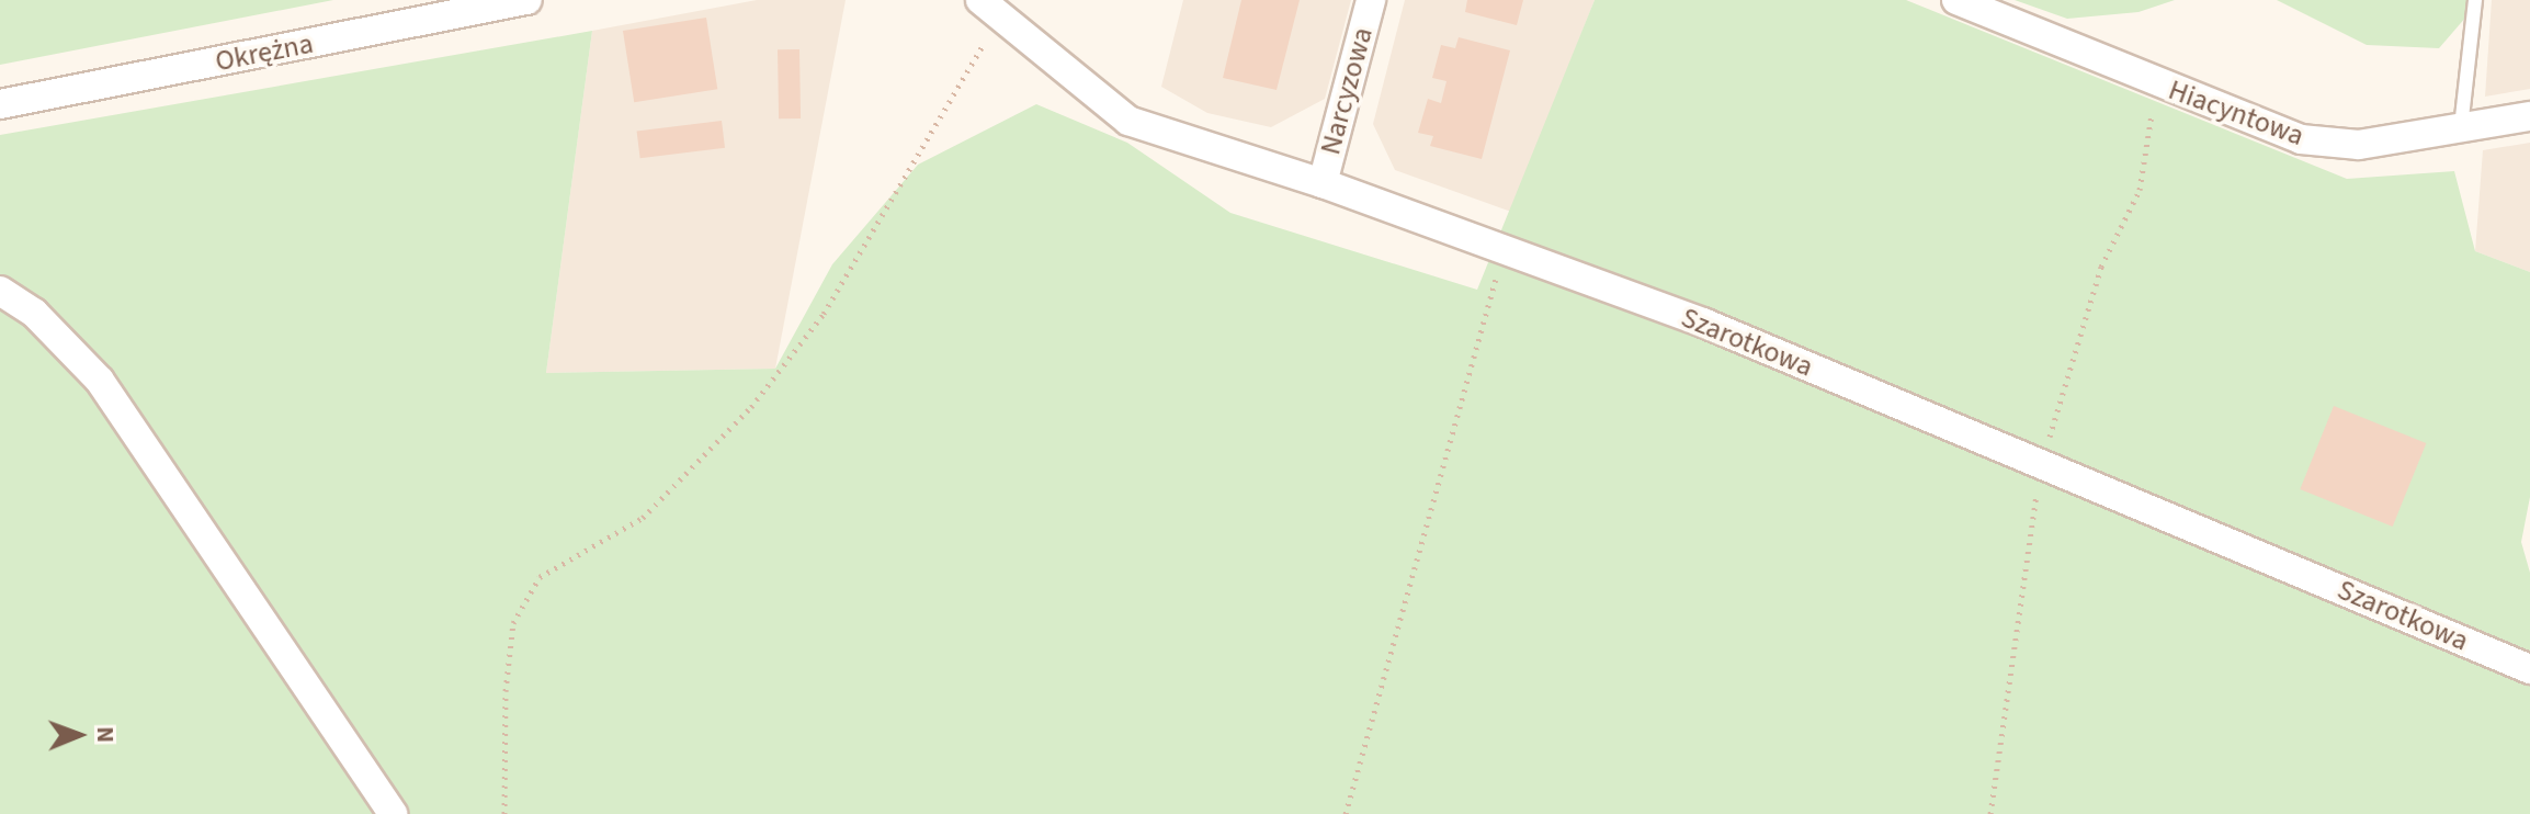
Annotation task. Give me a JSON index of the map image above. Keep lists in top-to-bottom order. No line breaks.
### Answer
{"streets":{"street":["Okrężna","Narcyzowa","Hiacyntowa","Szarotkowa"]},"crossings":[["Narcyzowa","Szarotkowa"]],"north":"right"}
